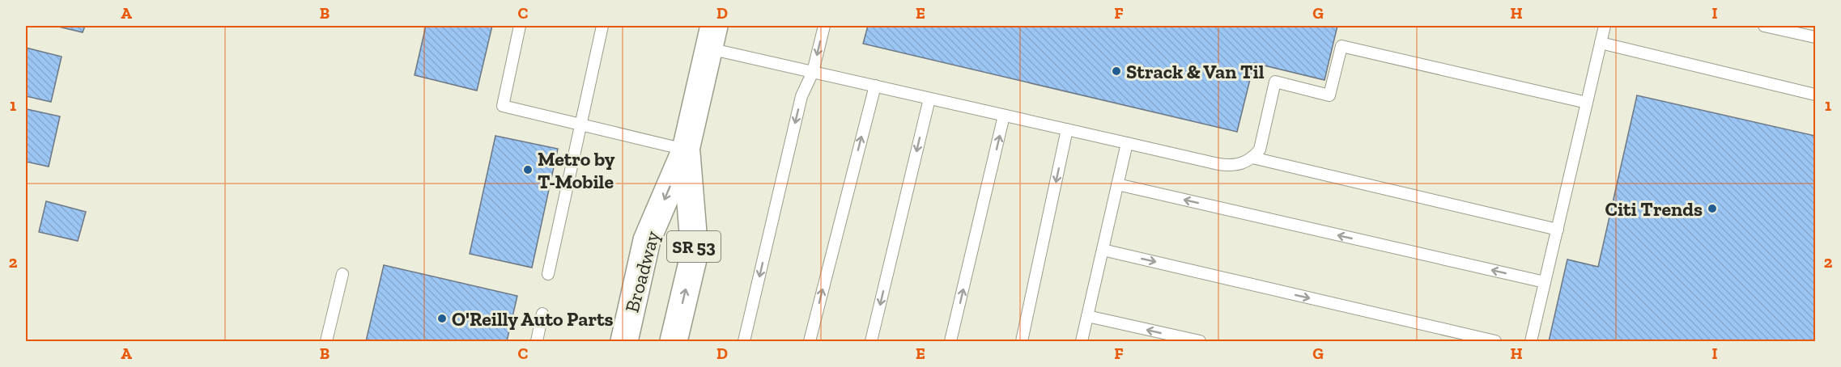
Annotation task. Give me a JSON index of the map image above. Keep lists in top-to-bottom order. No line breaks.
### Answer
{"streets":{"main road":["SR 53","Broadway"]},"places":["Strack & Van Til","Metro by T-Mobile","Citi Trends","O'Reilly Auto Parts"],"grid":{"columns":["A","B","C","D","E","F","G","H","I"],"rows":["1","2"]}}
